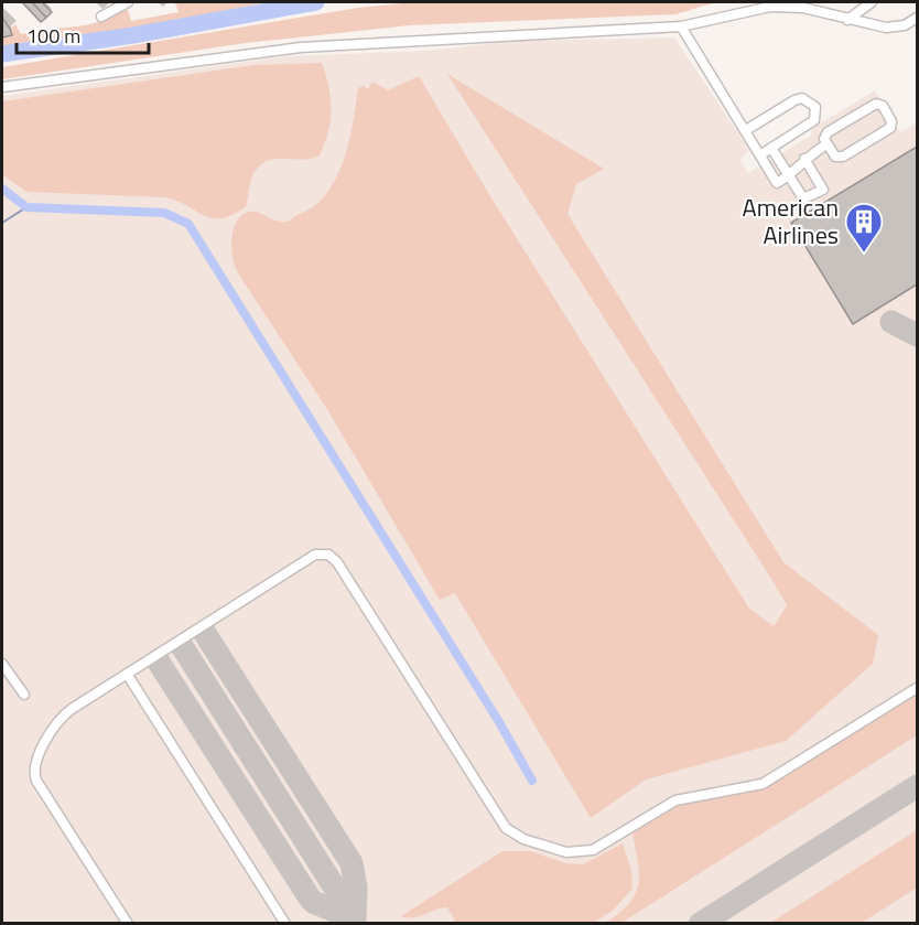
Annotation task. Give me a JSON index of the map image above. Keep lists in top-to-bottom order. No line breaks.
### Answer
{"places":{"building":["American Airlines"]},"scale_bar":"100 m"}
